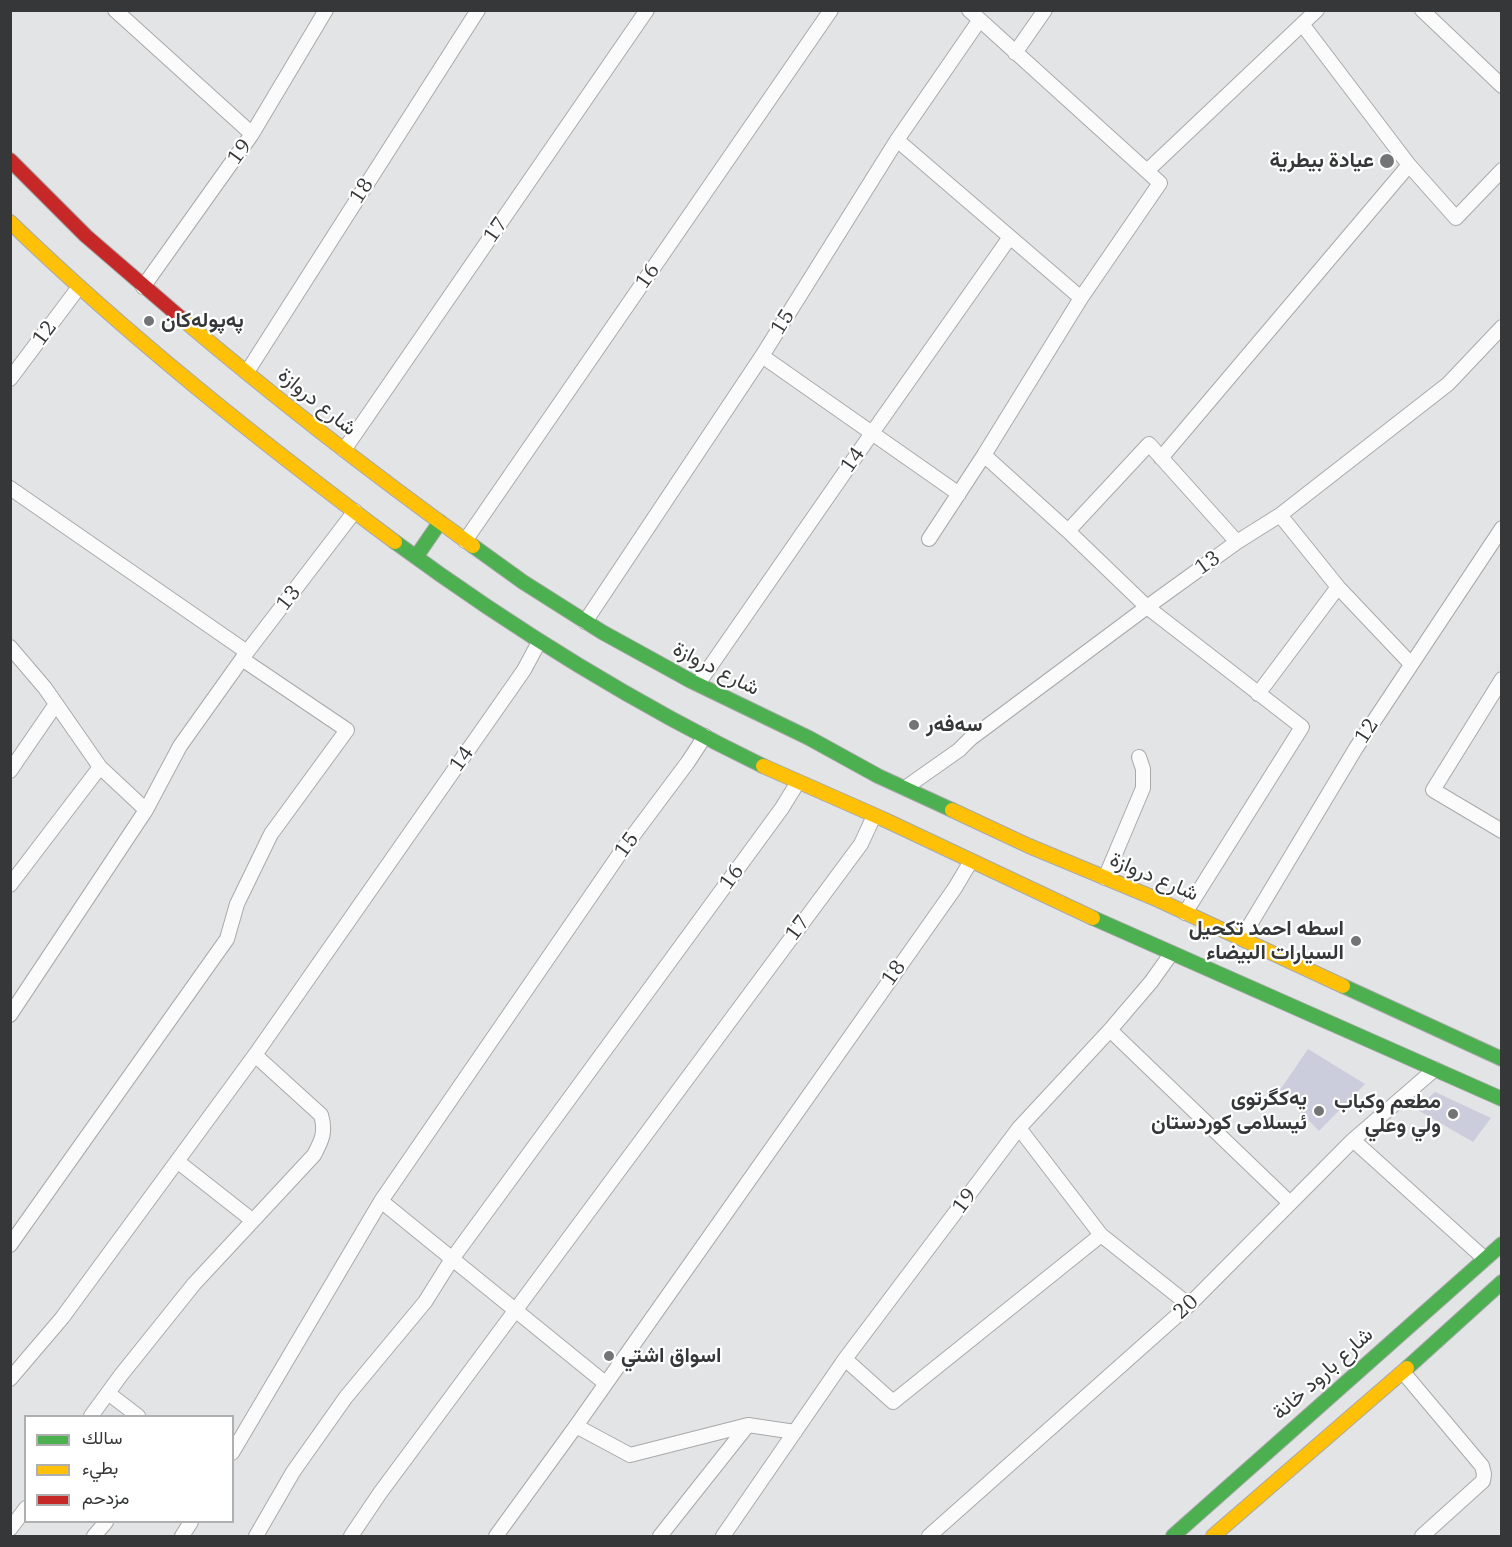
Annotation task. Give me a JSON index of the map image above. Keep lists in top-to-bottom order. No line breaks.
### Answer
{"streets":{"main road":["شارع دروازة","شارع بارود خانة"],"street":["19","18","17","16","15","12","14","13","20"]},"crossings":[["19","شارع دروازة"],["18","شارع دروازة"],["17","شارع دروازة"],["16","شارع دروازة"],["15","شارع دروازة"],["12","شارع دروازة"],["شارع دروازة","14"],["شارع دروازة","13"]],"places":["عيادة بيطرية","پەپولەکان","سەفەر","اسطه احمد تكحيل السيارات البيضاء","یەکگرتوی ئیسلامی کوردستان","مطعم وكباب ولي وعلي","اسواق اشتي"],"legend":["سالك","بطيء","مزدحم"]}
